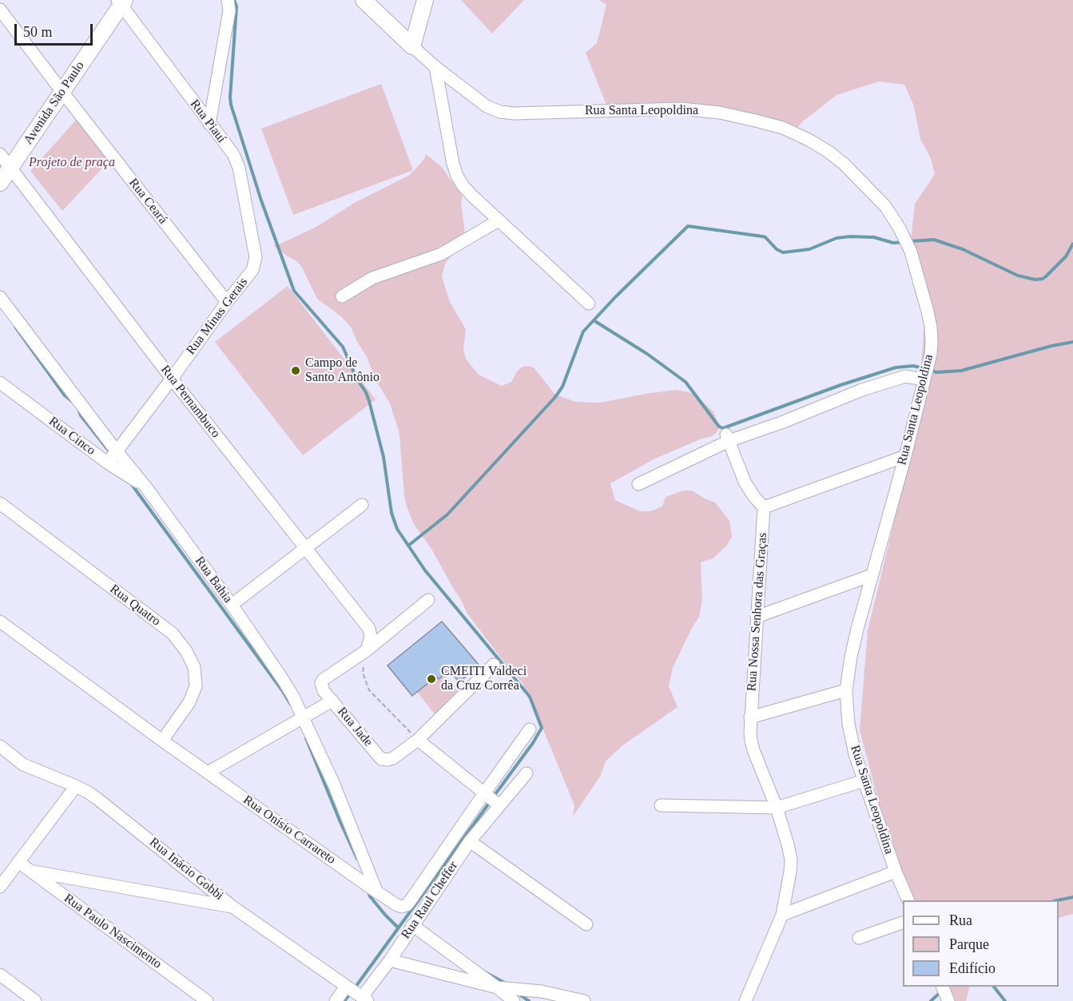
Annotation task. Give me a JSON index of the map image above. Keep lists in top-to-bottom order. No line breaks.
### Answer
{"streets":{"street":["Avenida São Paulo","Rua Santa Leopoldina","Rua Piauí","Rua Ceará","Rua Minas Gerais","Rua Pernambuco","Rua Cinco","Rua Bahia","Rua Quatro","Rua Nossa Senhora das Graças","Rua Jade","Rua Onísio Carrareto","Rua Inácio Gobbi","Rua Raul Cheffer","Rua Paulo Nascimento"]},"crossings":[["Avenida São Paulo","Rua Piauí"],["Avenida São Paulo","Rua Ceará"],["Avenida São Paulo","Rua Pernambuco"],["Rua Piauí","Rua Minas Gerais"],["Rua Ceará","Rua Minas Gerais"],["Rua Minas Gerais","Rua Pernambuco"],["Rua Minas Gerais","Rua Cinco"],["Rua Minas Gerais","Rua Bahia"],["Rua Pernambuco","Rua Jade"],["Rua Cinco","Rua Bahia"],["Rua Bahia","Rua Onísio Carrareto"],["Rua Quatro","Rua Onísio Carrareto"],["Rua Onísio Carrareto","Rua Raul Cheffer"],["Rua Inácio Gobbi","Rua Raul Cheffer"]],"parks":["Projeto de praça"],"places":["Campo de Santo Antônio","CMEITI Valdeci da Cruz Corrêa"],"legend":["Rua","Parque","Edifício"],"scale_bar":"50 m"}
